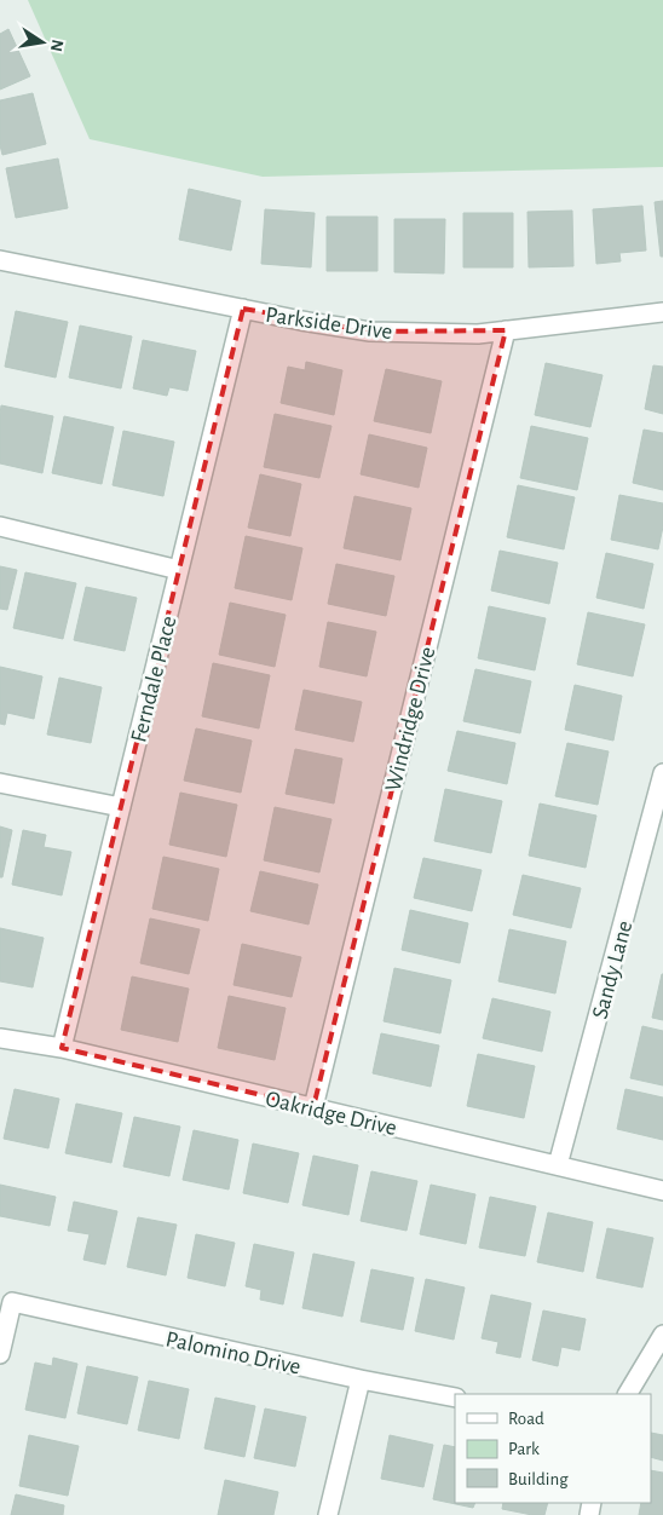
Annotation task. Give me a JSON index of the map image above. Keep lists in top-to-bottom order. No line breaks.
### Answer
{"streets":{"street":["Parkside Drive","Ferndale Place","Windridge Drive","Sandy Lane","Oakridge Drive","Palomino Drive"]},"crossings":[["Parkside Drive","Ferndale Place"],["Parkside Drive","Windridge Drive"],["Ferndale Place","Oakridge Drive"],["Windridge Drive","Oakridge Drive"],["Sandy Lane","Oakridge Drive"]],"legend":["Road","Park","Building"],"north":"right"}
